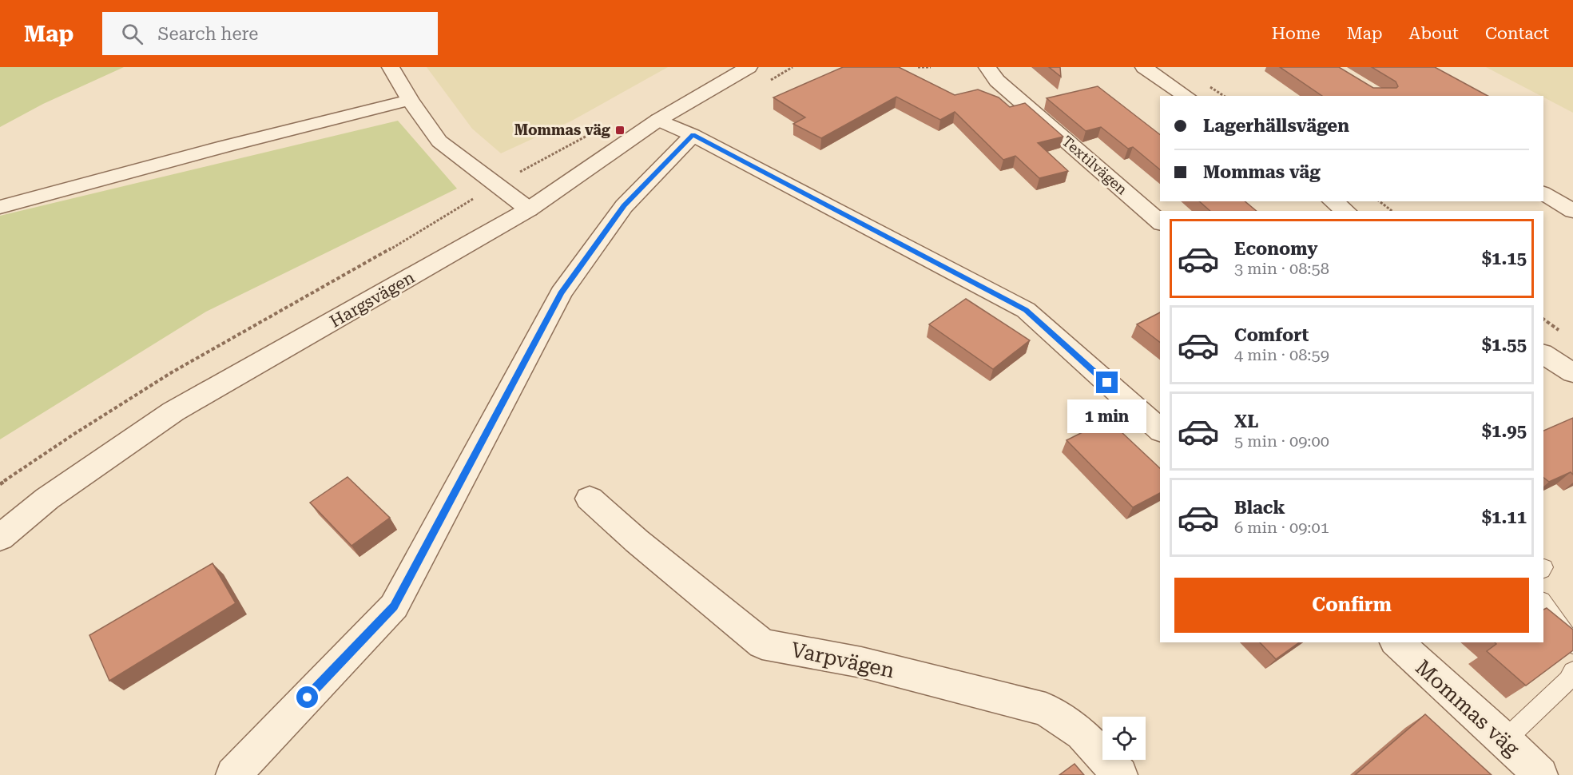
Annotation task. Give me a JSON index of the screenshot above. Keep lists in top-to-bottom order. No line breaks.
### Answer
{"streets":{"street":["Textilvägen","Hargsvägen","Varpvägen","Mommas väg"]},"places":{"transit":["Mommas väg"]},"page":{"header":"Map","search":"Search here","nav":["Home","Map","About","Contact"],"banner":["Lagerhällsvägen","Mommas väg"],"list":[{"name":"Economy","note":"3 min · 08:58","value":"$1.15"},{"name":"Comfort","note":"4 min · 08:59","value":"$1.55"},{"name":"XL","note":"5 min · 09:00","value":"$1.95"},{"name":"Black","note":"6 min · 09:01","value":"$1.11"}],"bubble":"1 min","buttons":"Confirm"}}
